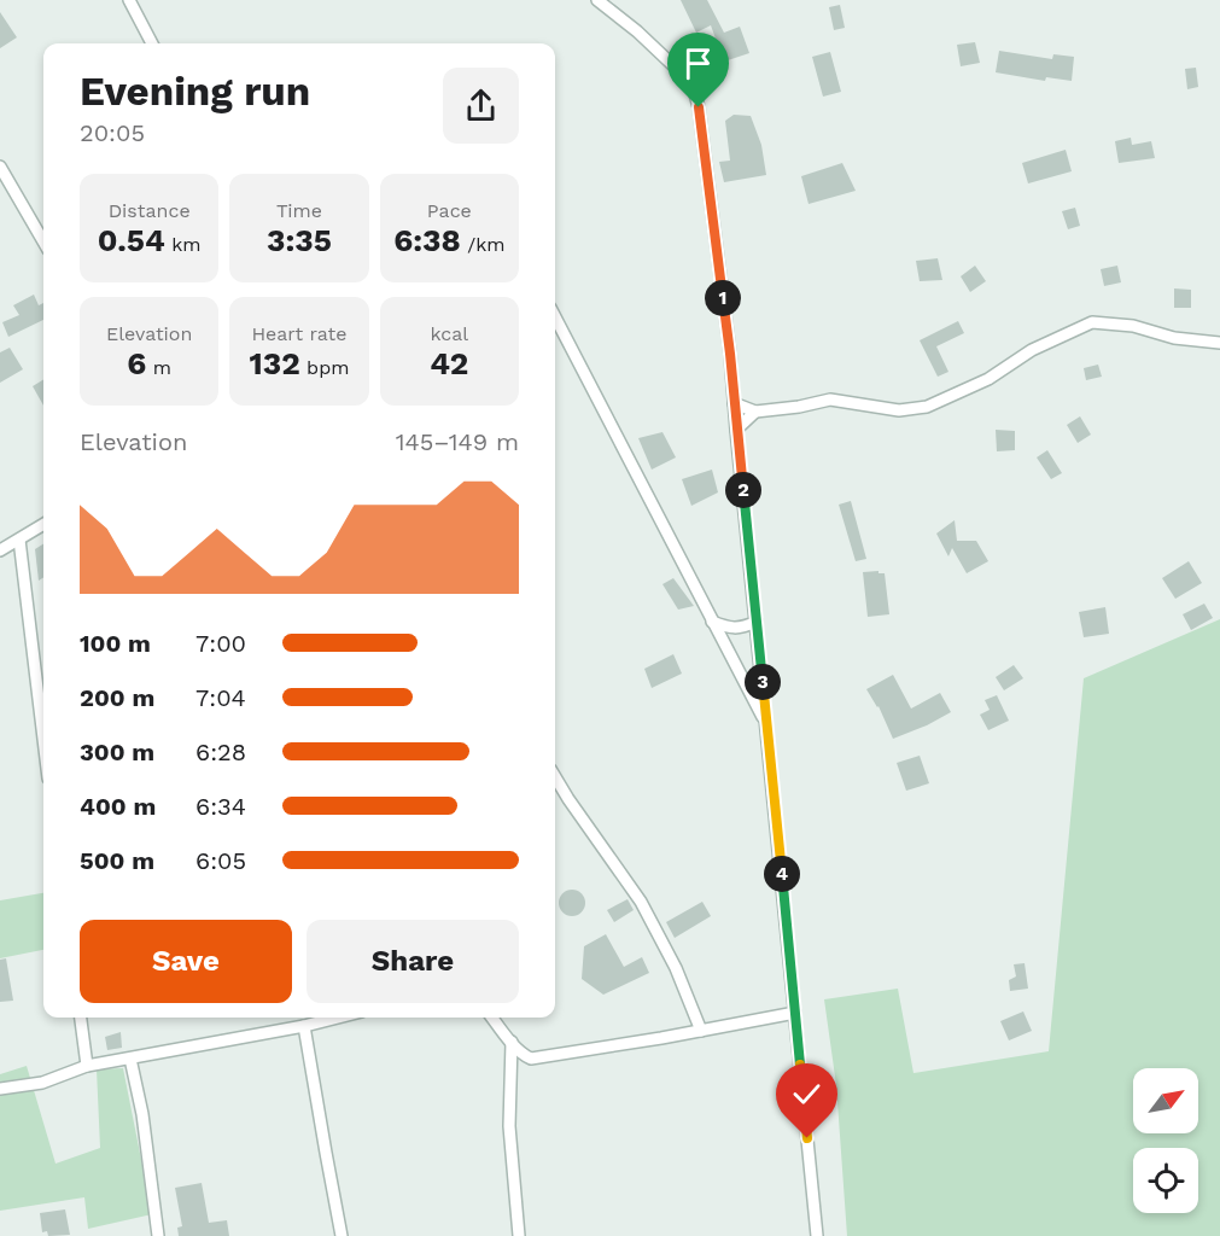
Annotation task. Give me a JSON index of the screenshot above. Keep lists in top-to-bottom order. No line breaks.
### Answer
{"north":"top right","page":{"heading":["Evening run","20:05"],"stats":[["Distance","0.54 km"],["Time","3:35"],["Pace","6:38 /km"],["Elevation","6 m"],["Heart rate","132 bpm"],["kcal","42"]],"pins":["1","2","3","4"],"chart":["Elevation","145–149 m"],"list":[{"name":"100 m","note":"7:00"},{"name":"200 m","note":"7:04"},{"name":"300 m","note":"6:28"},{"name":"400 m","note":"6:34"},{"name":"500 m","note":"6:05"}],"buttons":["Save","Share"]}}
